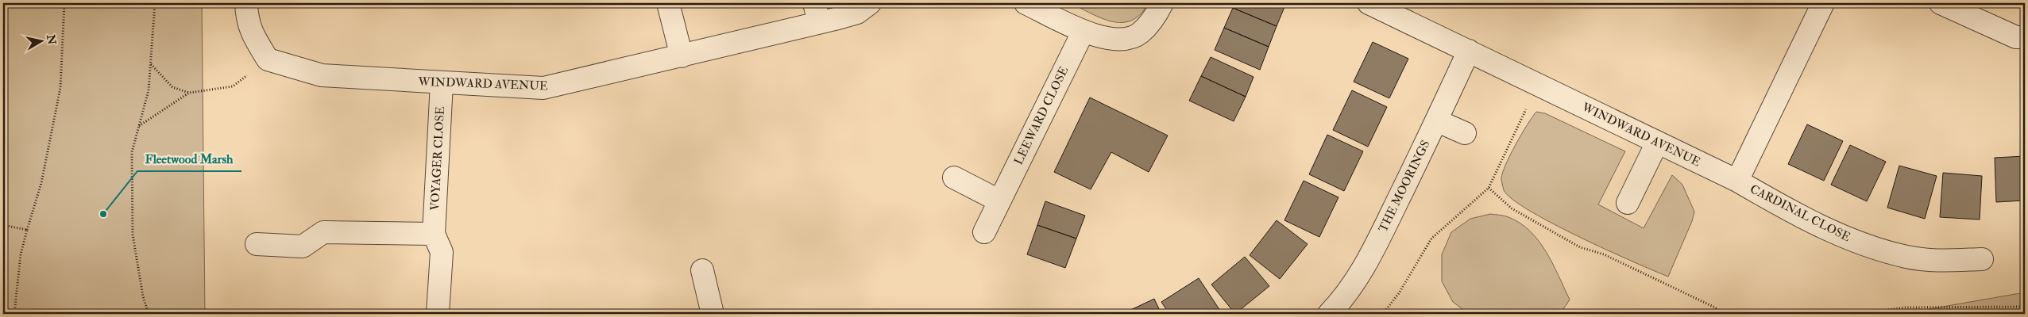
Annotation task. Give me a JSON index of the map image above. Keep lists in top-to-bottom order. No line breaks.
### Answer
{"streets":{"street":["WINDWARD AVENUE","LEEWARD CLOSE","VOYAGER CLOSE","THE MOORINGS","CARDINAL CLOSE"]},"crossings":[["WINDWARD AVENUE","VOYAGER CLOSE"],["WINDWARD AVENUE","THE MOORINGS"],["WINDWARD AVENUE","CARDINAL CLOSE"]],"places":["Fleetwood Marsh"],"north":"right"}
